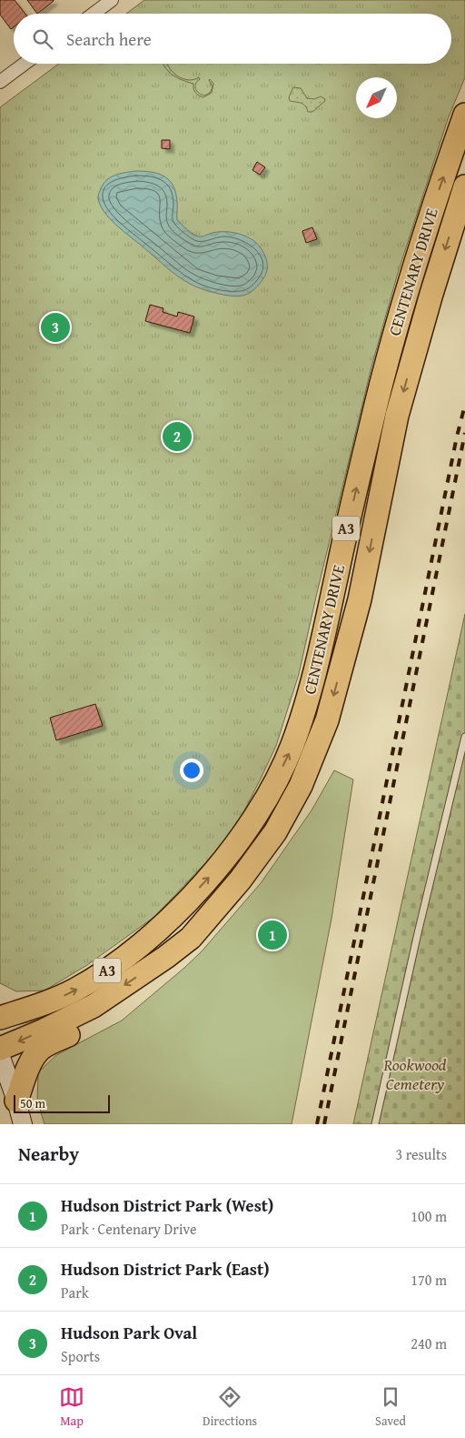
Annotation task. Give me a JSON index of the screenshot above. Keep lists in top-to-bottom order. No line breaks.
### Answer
{"streets":{"highway":["CENTENARY DRIVE","A3"]},"parks":["Rookwood Cemetery"],"scale_bar":"50 m","north":"bottom left","page":{"search":"Search here","pins":["3","2","1"],"scale":"50 m","heading":["Nearby","3 results"],"list":[{"mark":"1","name":"Hudson District Park (West)","note":"Park · Centenary Drive","value":"100 m"},{"mark":"2","name":"Hudson District Park (East)","note":"Park","value":"170 m"},{"mark":"3","name":"Hudson Park Oval","note":"Sports","value":"240 m"}],"nav":["Map","Directions","Saved"]}}
